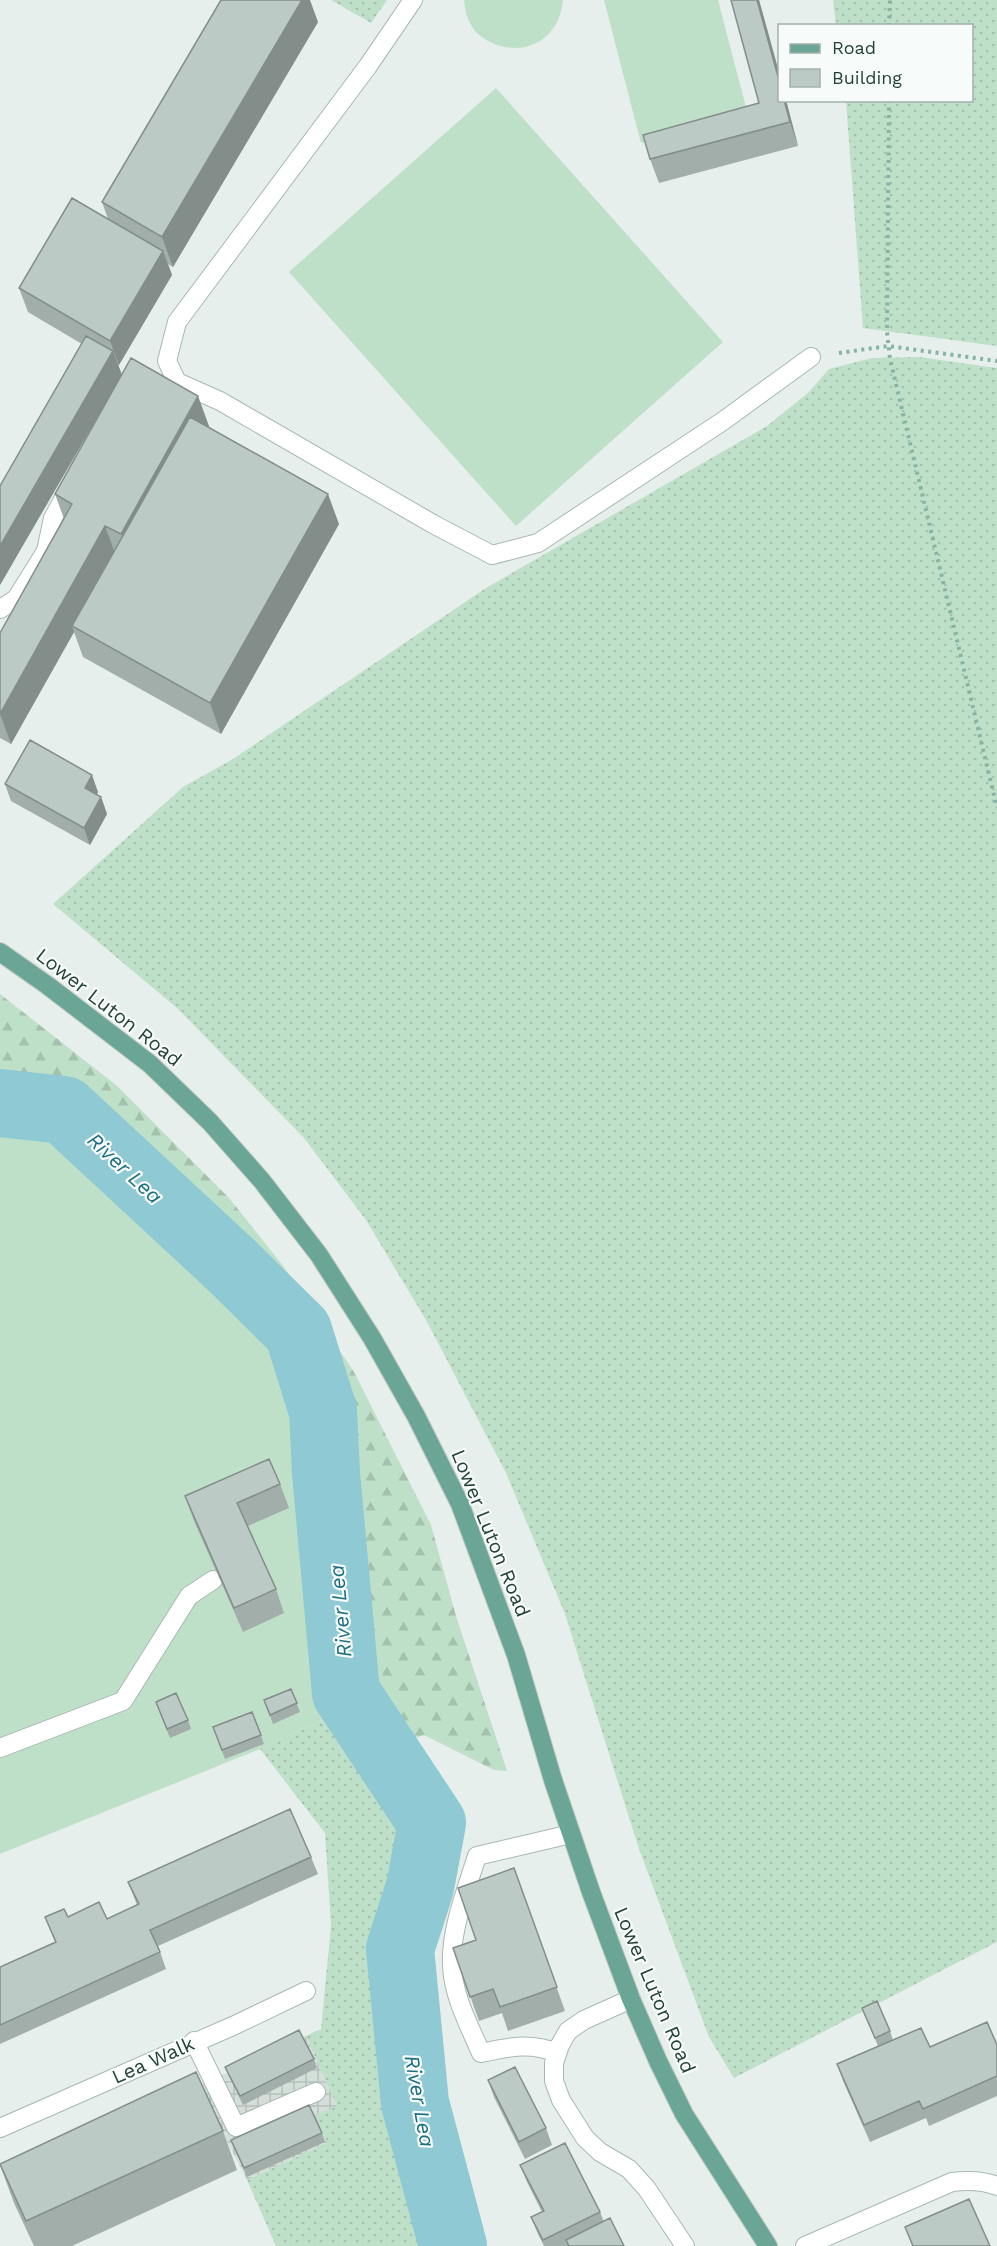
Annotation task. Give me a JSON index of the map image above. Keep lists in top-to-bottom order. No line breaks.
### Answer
{"streets":{"main road":["Lower Luton Road"],"street":["Lea Walk"]},"water":["River Lea"],"legend":["Road","Building"]}
